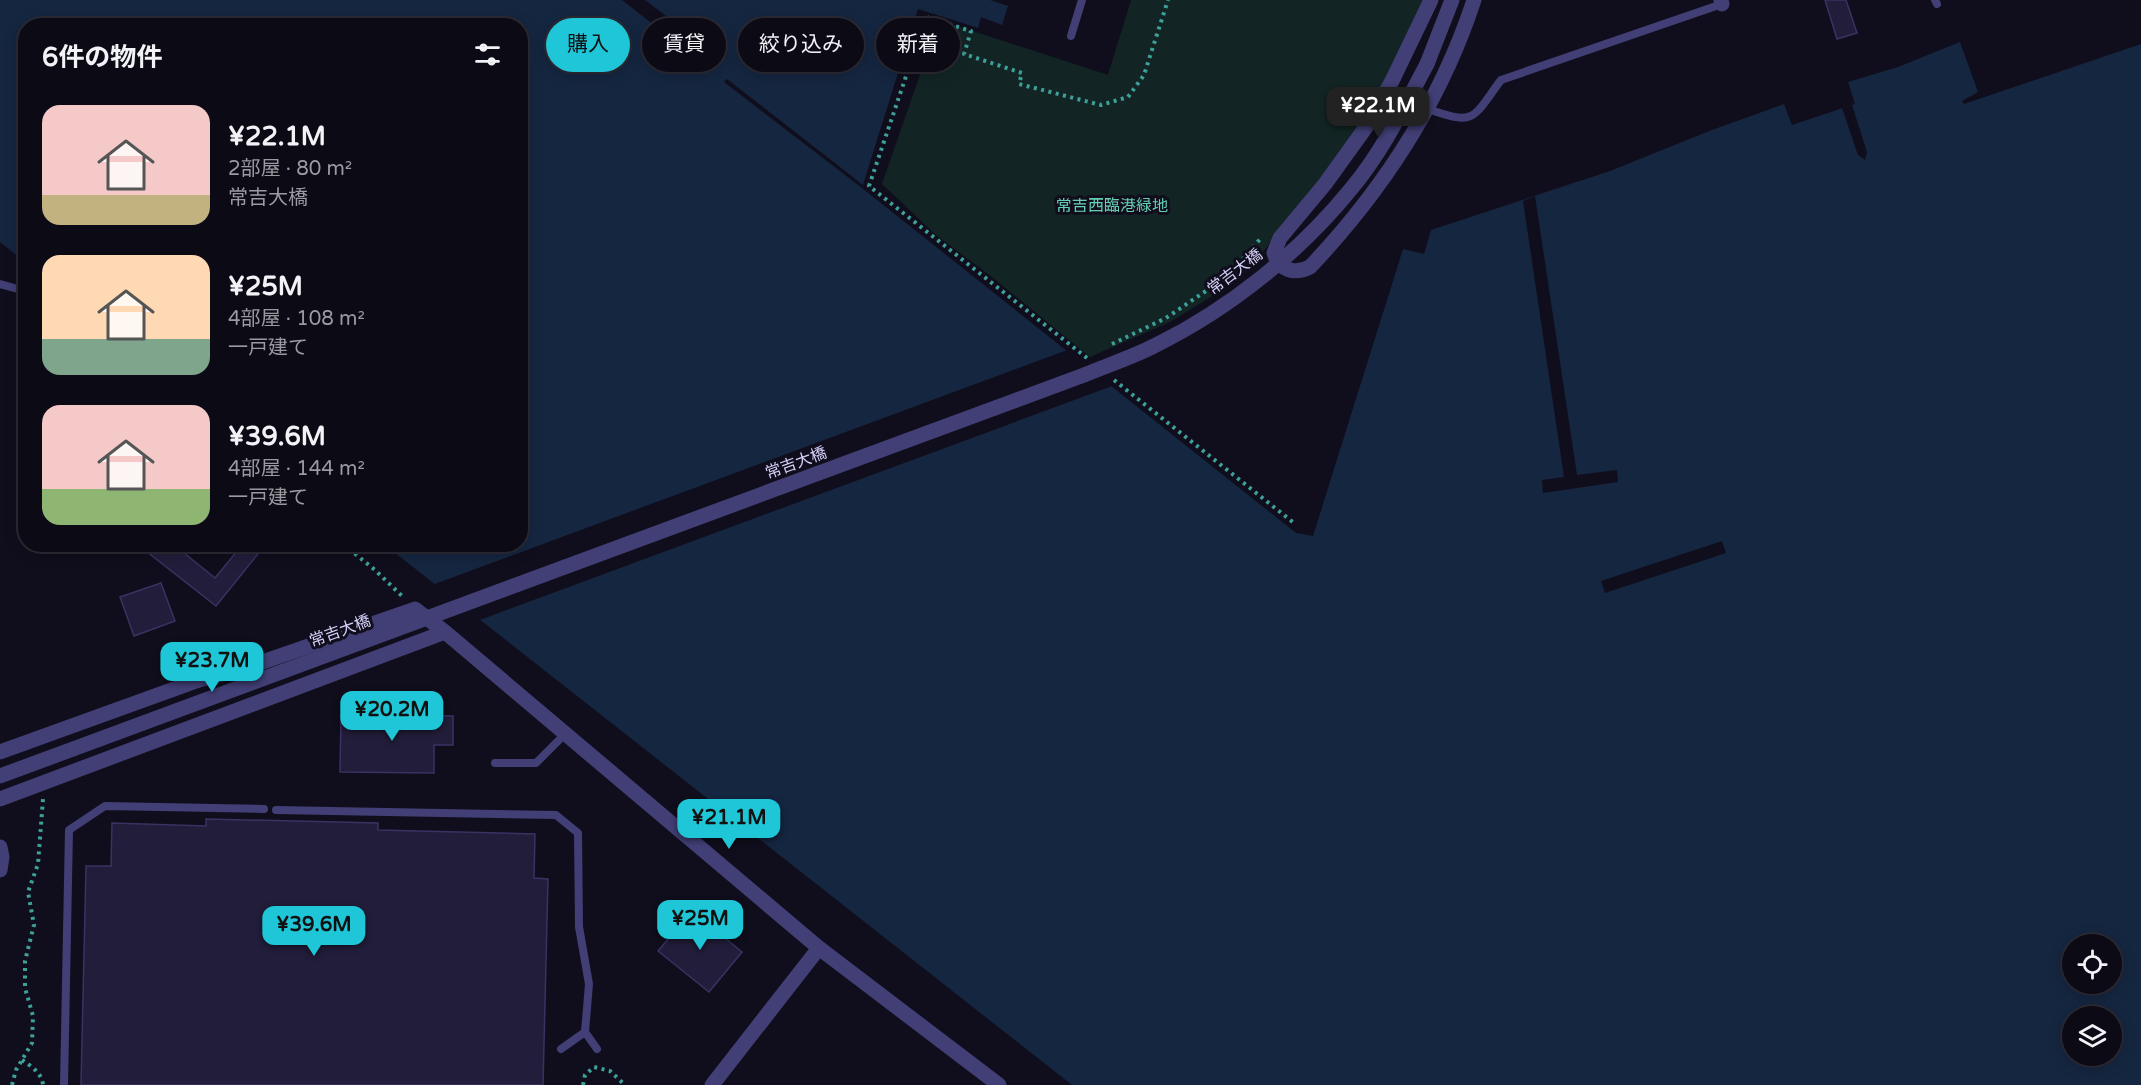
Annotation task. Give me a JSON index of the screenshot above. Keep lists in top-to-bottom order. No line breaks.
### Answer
{"streets":{"street":["常吉大橋"]},"parks":["常吉西臨港緑地"],"page":{"chip":["購入","賃貸","絞り込み","新着"],"heading":"6件の物件","price":["¥22.1M","¥23.7M","¥20.2M","¥21.1M","¥25M","¥39.6M"],"list":[{"name":"¥22.1M","note":"2部屋 · 80 m² · 常吉大橋"},{"name":"¥25M","note":"4部屋 · 108 m² · 一戸建て"},{"name":"¥39.6M","note":"4部屋 · 144 m² · 一戸建て"}]}}
